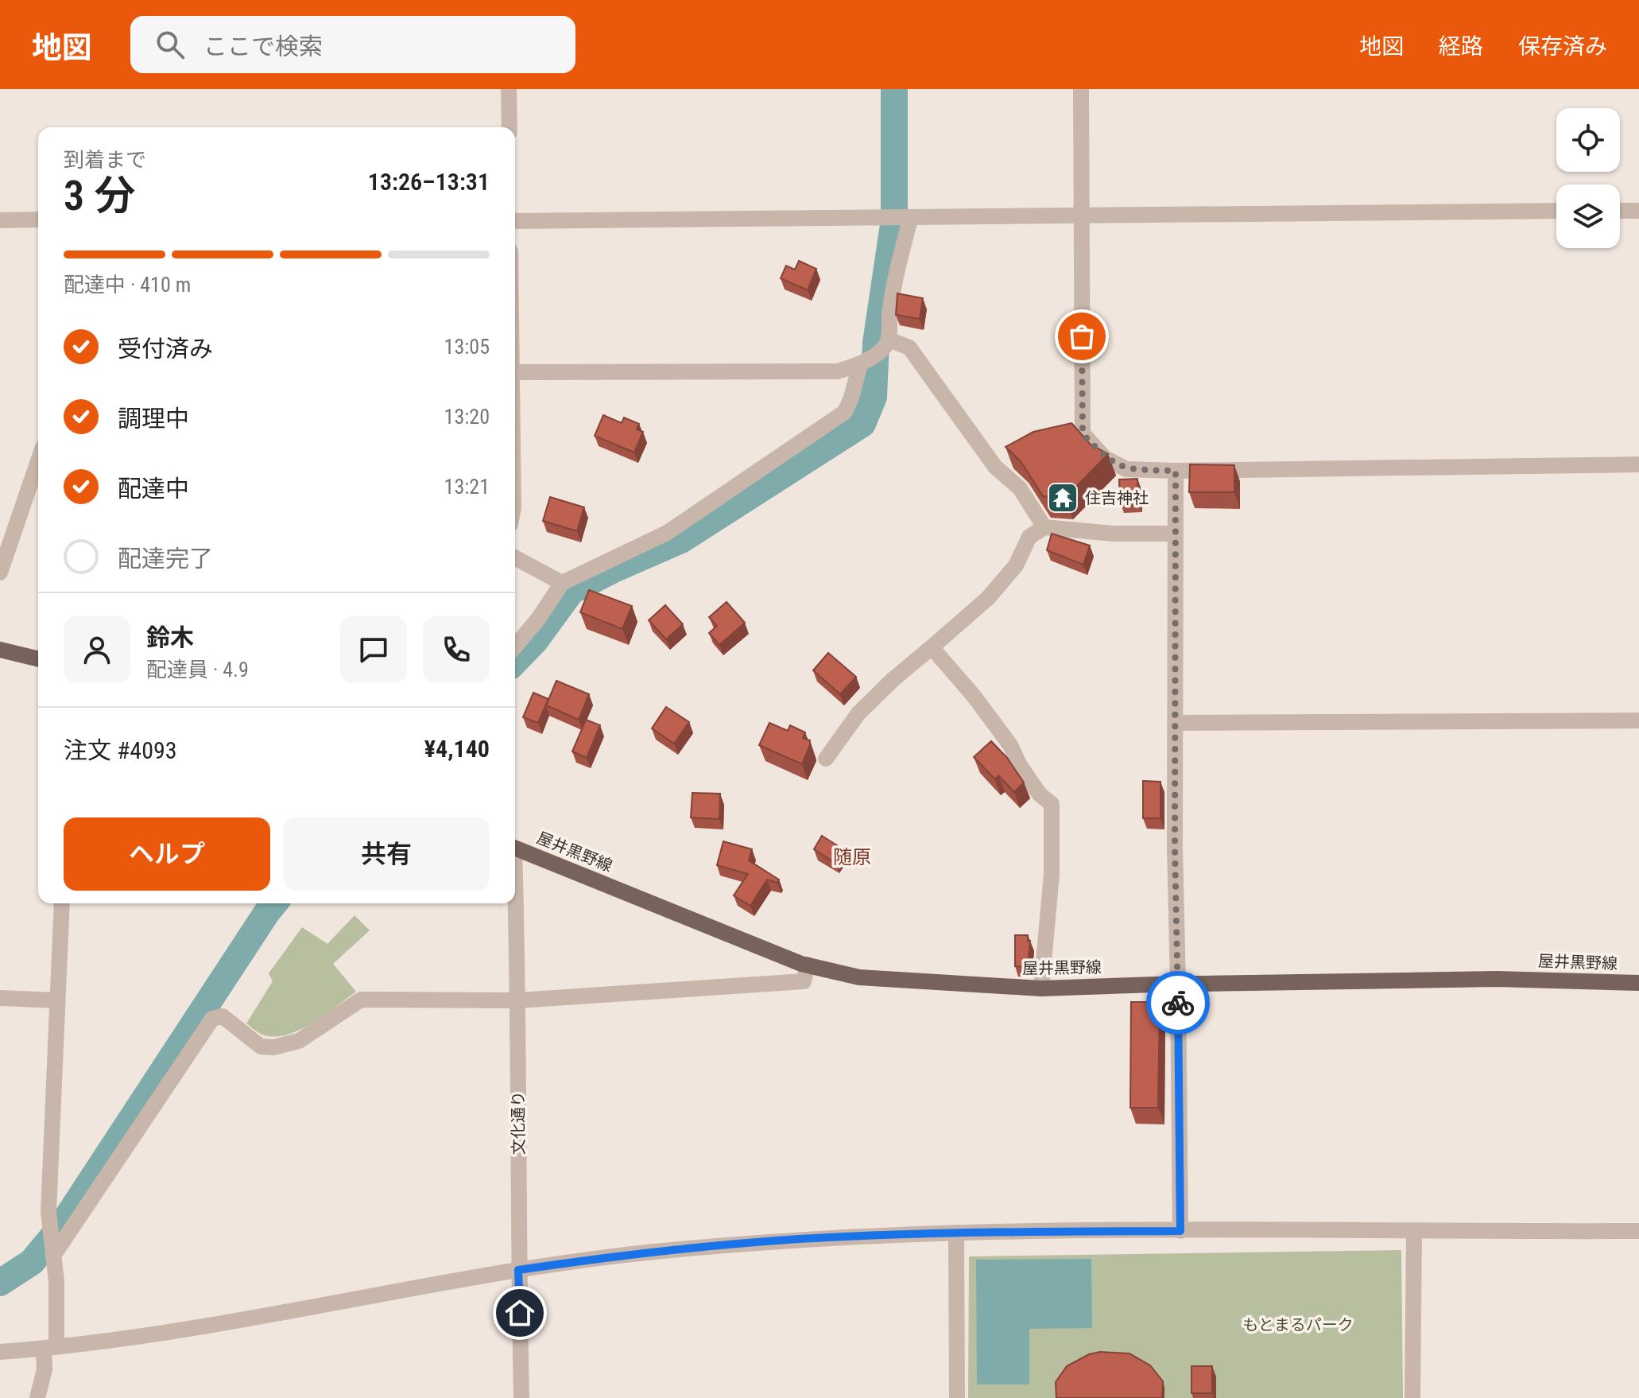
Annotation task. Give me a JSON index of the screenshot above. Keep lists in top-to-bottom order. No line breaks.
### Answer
{"streets":{"main road":["屋井黒野線"],"street":["文化通り"]},"districts":["随原"],"parks":["もとまるパーク"],"places":{"temple":["住吉神社"]},"page":{"header":"地図","search":"ここで検索","nav":["地図","経路","保存済み"],"heading":["3 分","到着まで","13:26–13:31"],"panel":["鈴木","配達員 · 4.9","注文 #4093","¥4,140"],"bar":"配達中 · 410 m","list":[["受付済み","13:05"],["調理中","13:20"],["配達中","13:21"],"配達完了"],"buttons":["ヘルプ","共有"]}}
